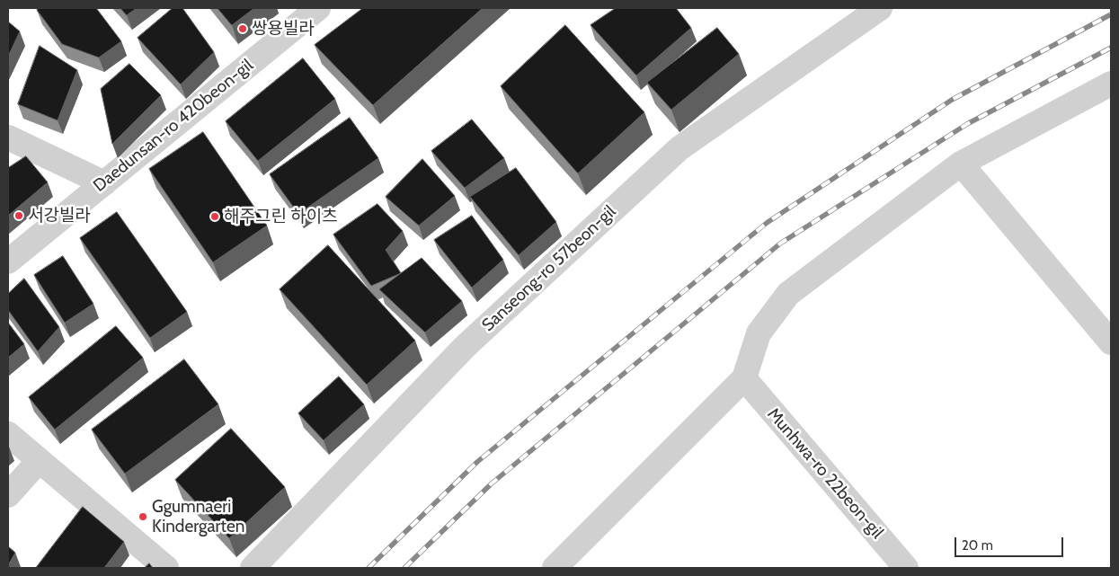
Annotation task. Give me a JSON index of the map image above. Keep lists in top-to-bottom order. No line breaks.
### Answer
{"streets":{"street":["Daedunsan-ro 420beon-gil","Sanseong-ro 57beon-gil","Munhwa-ro 22beon-gil"]},"places":["쌍용빌라","서강빌라","해주그린 하이츠","Ggumnaeri Kindergarten"],"scale_bar":"20 m"}
